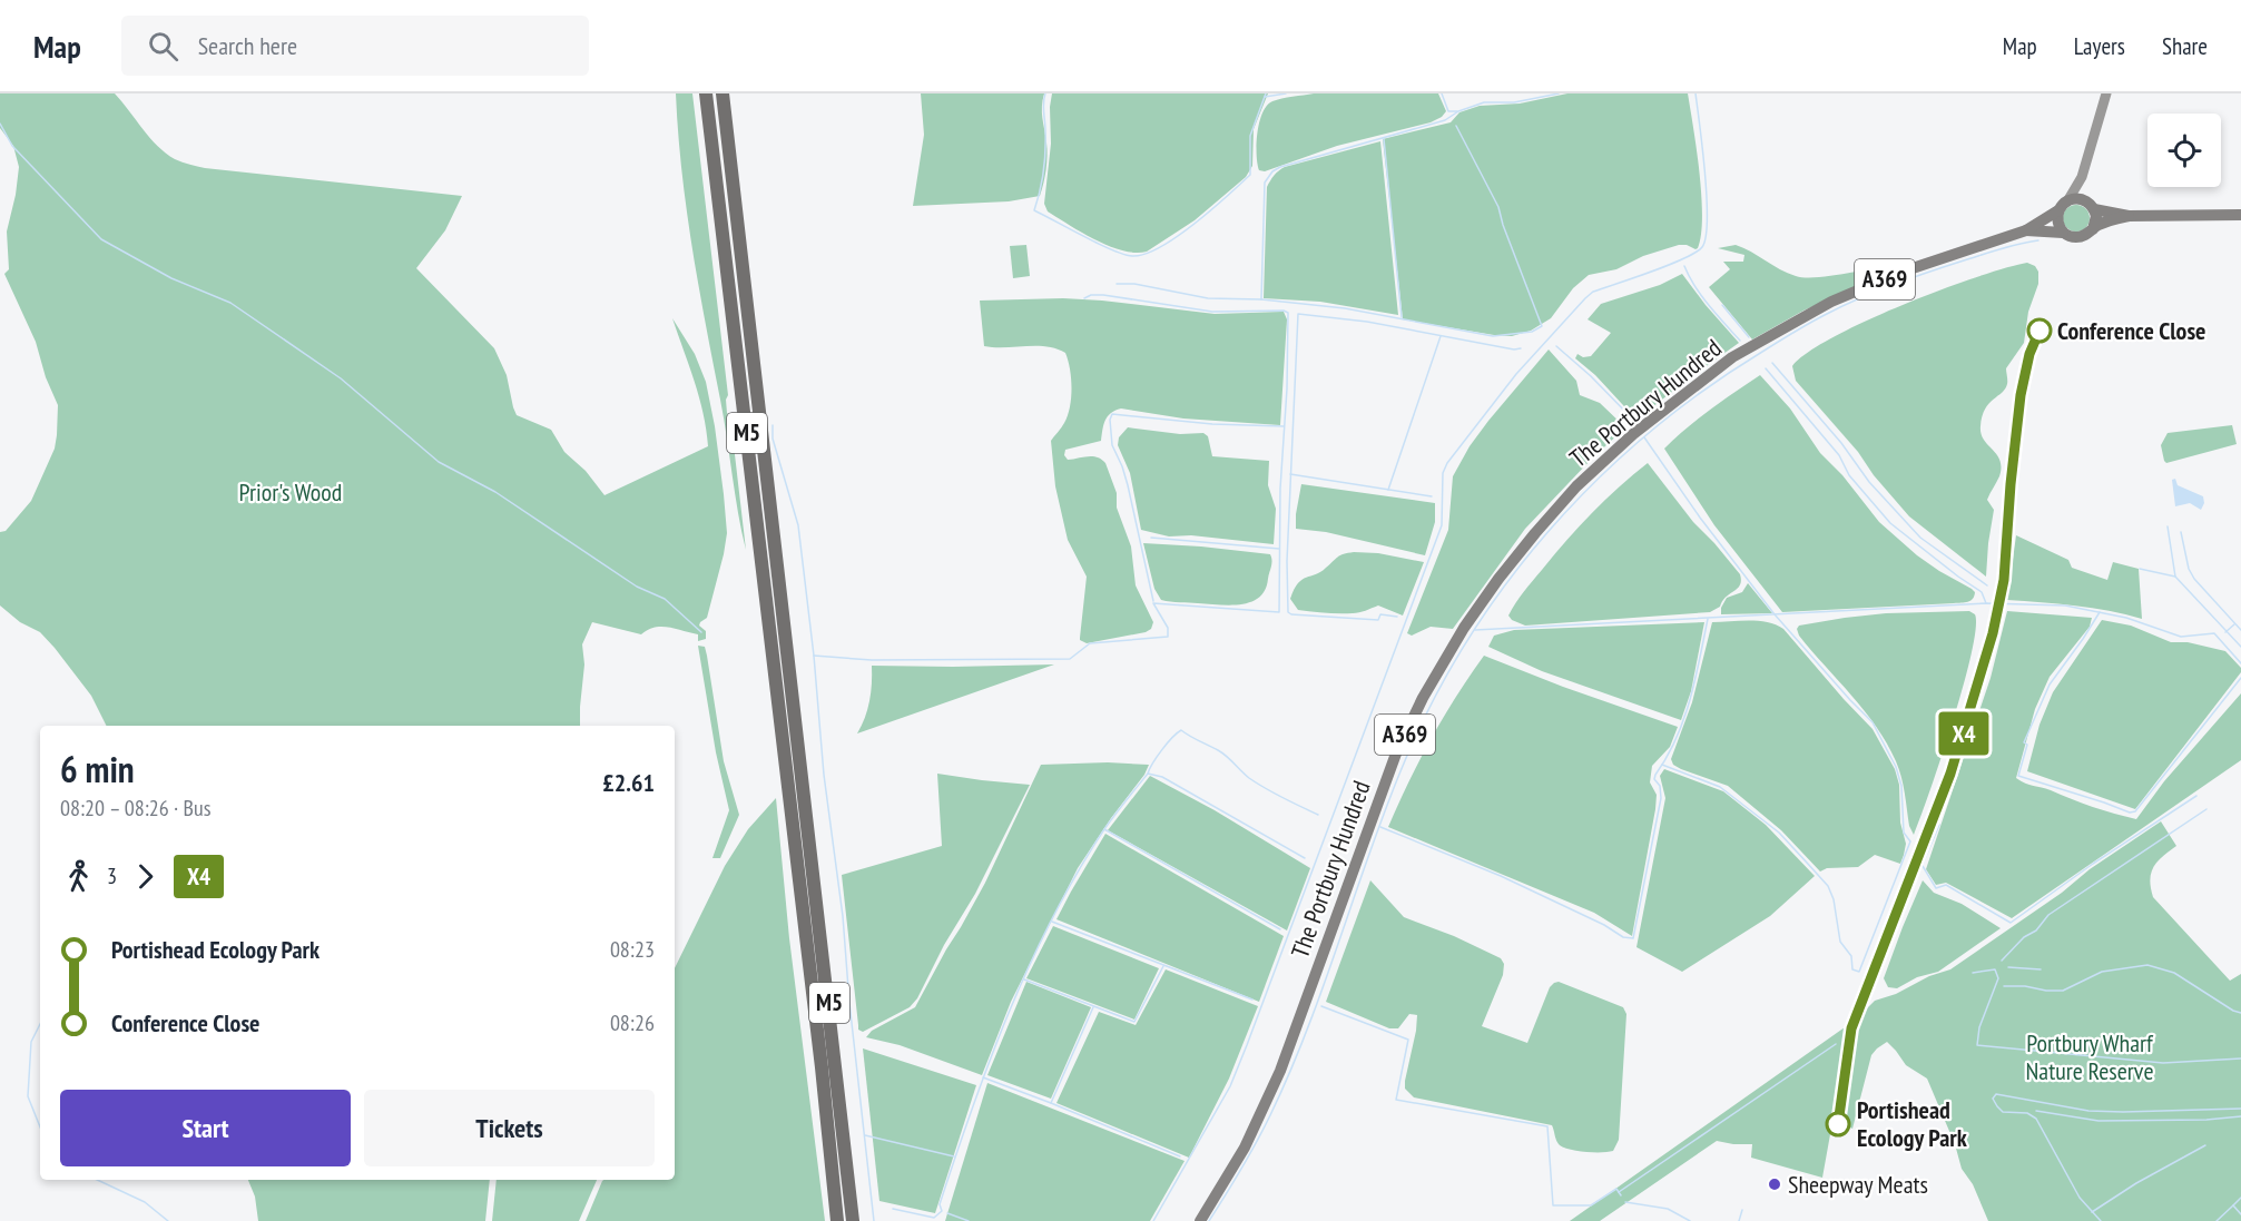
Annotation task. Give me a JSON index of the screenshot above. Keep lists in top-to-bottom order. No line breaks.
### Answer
{"streets":{"highway":["M5"],"main road":["A369","The Portbury Hundred"]},"parks":["Prior's Wood","Portbury Wharf Nature Reserve"],"places":["Conference Close","Portishead Ecology Park","Sheepway Meats"],"lines":["bus line X4"],"page":{"header":"Map","search":"Search here","nav":["Map","Layers","Share"],"on_map":"X4","heading":["6 min","08:20 – 08:26 · Bus","£2.61"],"legs":["3","X4"],"list":[{"name":"Portishead Ecology Park","value":"08:23"},{"name":"Conference Close","value":"08:26"}],"buttons":["Start","Tickets"]}}
